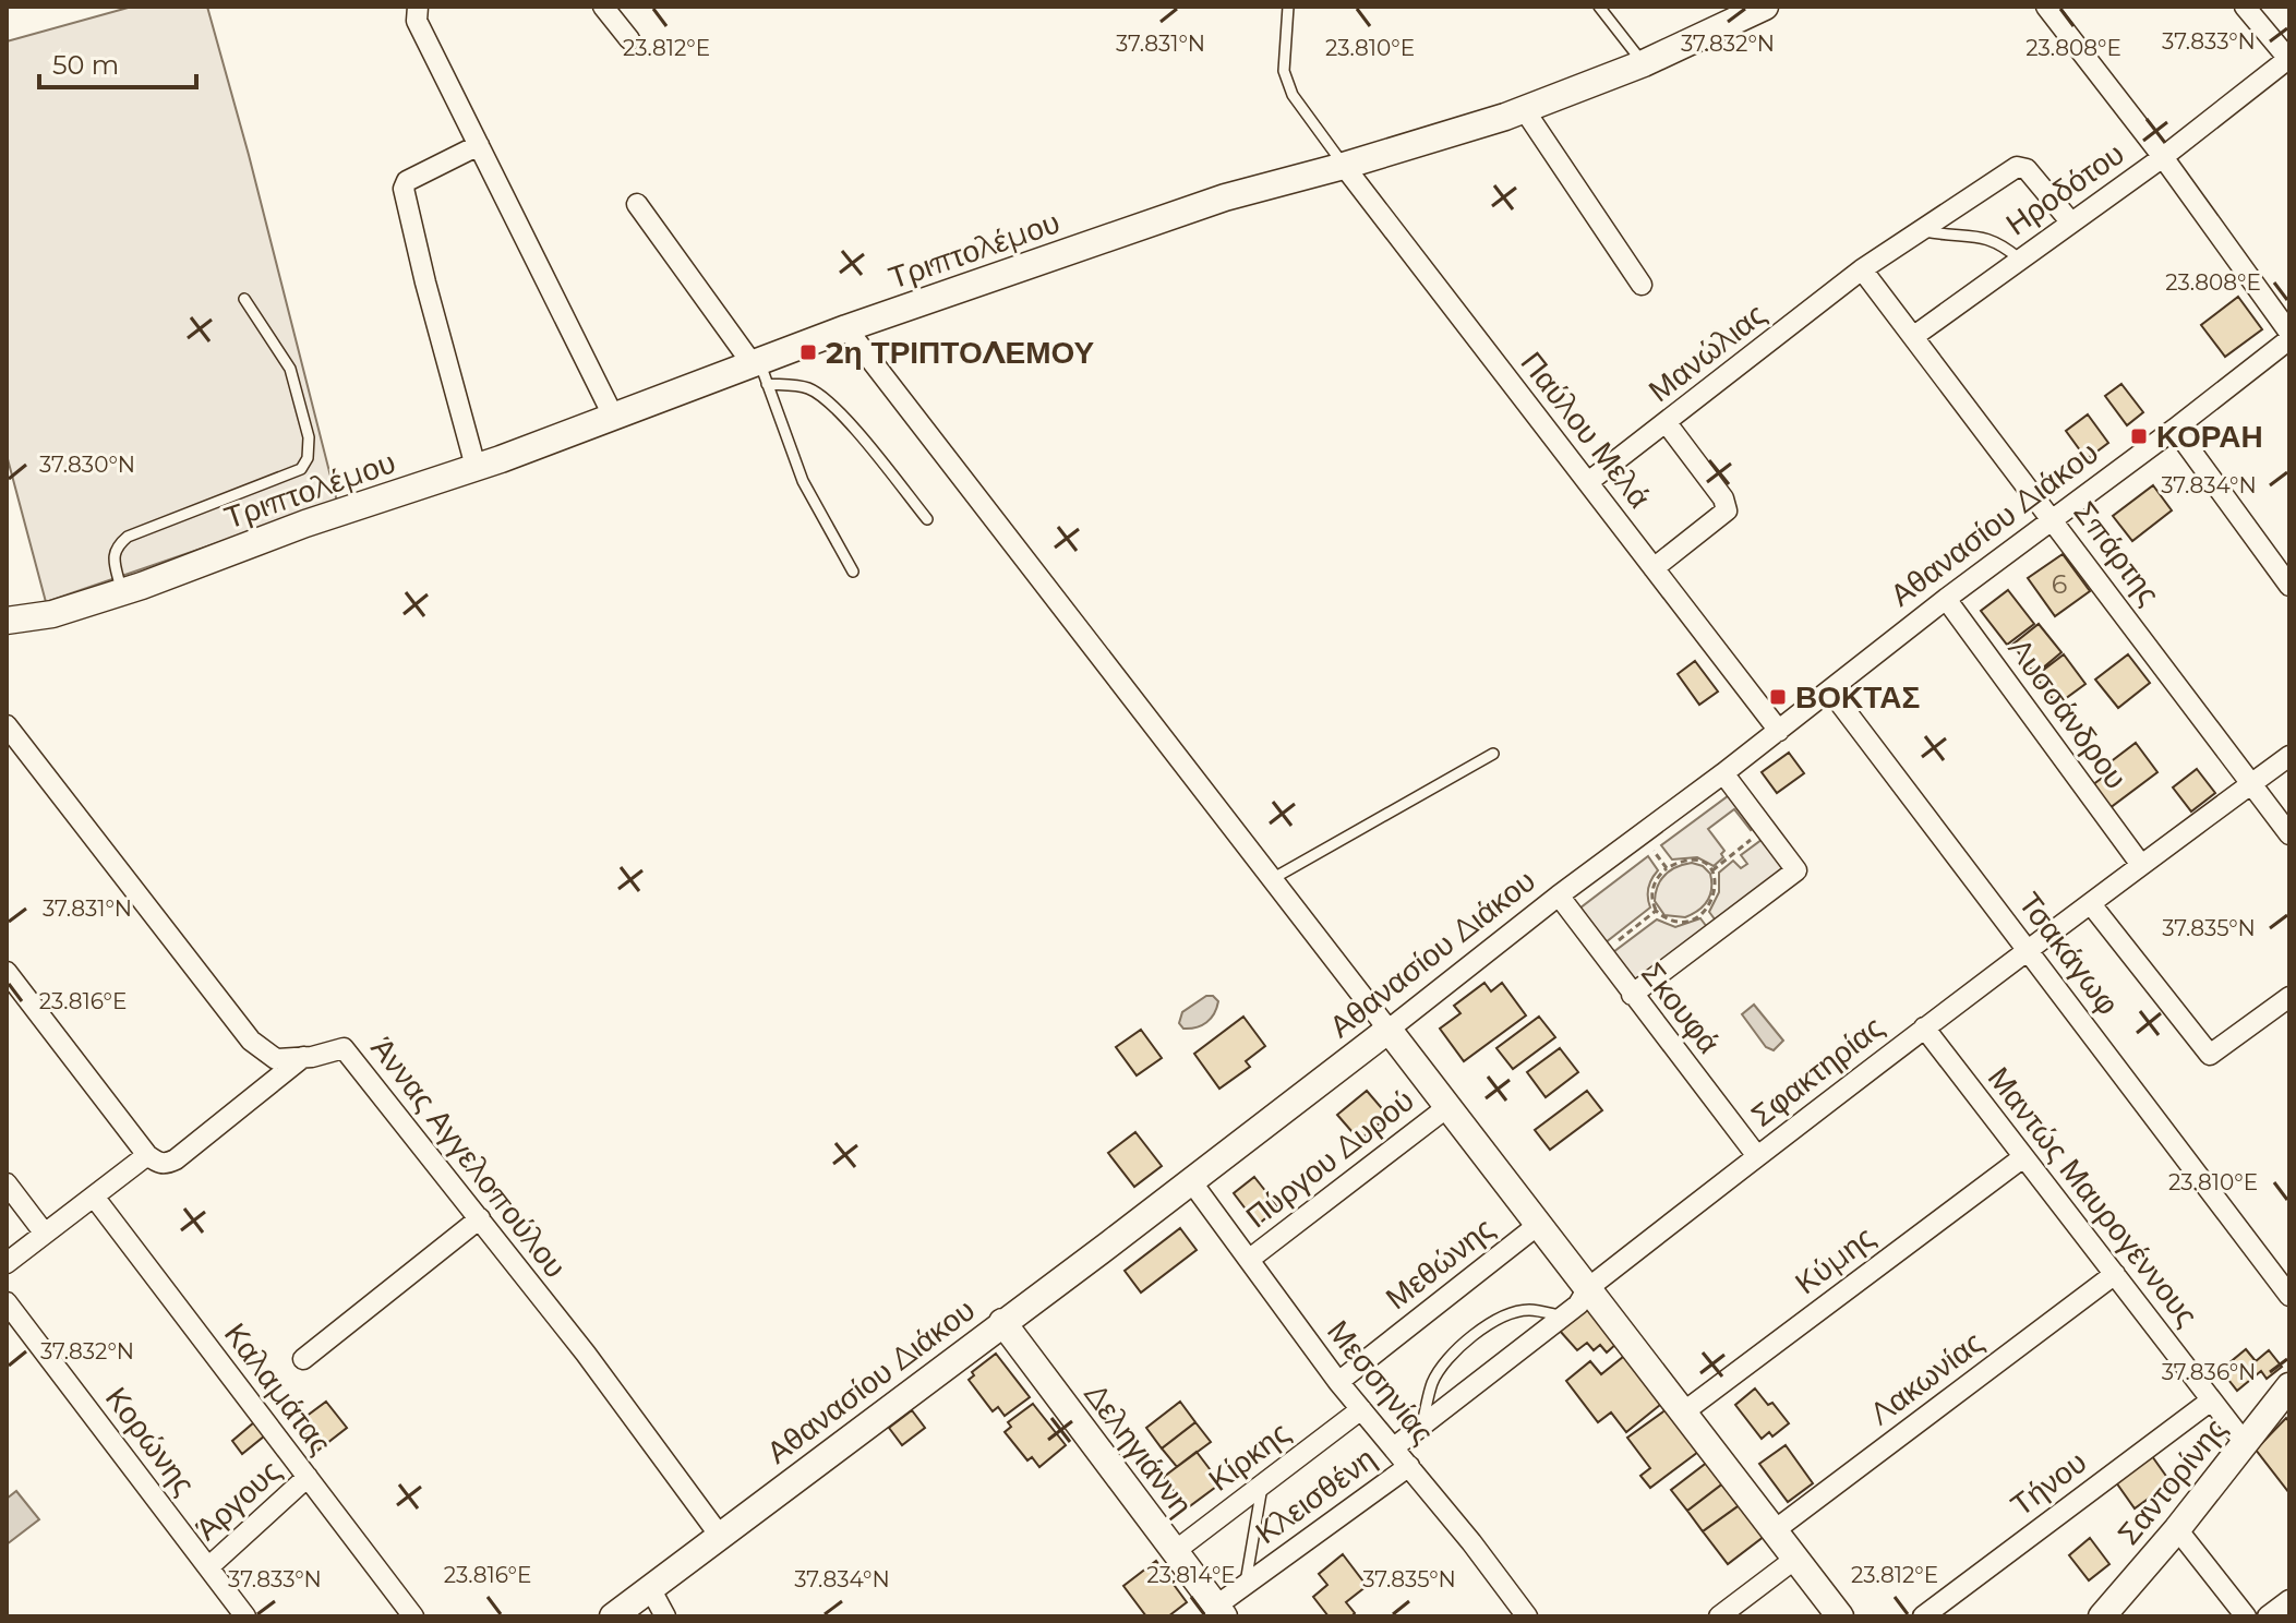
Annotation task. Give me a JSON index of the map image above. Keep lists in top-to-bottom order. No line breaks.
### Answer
{"streets":{"street":["Ηροδότου","Τριπτολέμου","Μανώλιας","Παύλου Μελά","Αθανασίου Διάκου","Σπάρτης","Λυσσάνδρου","Τσακάγωφ","Σκουφά","Σφακτηρίας","Άννας Αγγελοπούλου","Πύργου Δυρού","Μαντώς Μαυρογέννους","Κύμης","Μεθώνης","Λακωνίας","Μεσσηνίας","Καλαμάτας","Κορώνης","Δεληγιάννη","Κίρκης","Σαντορίνης","Τήνου","Κλεισθένη","Άργους"]},"crossings":[["Ηροδότου","Μανώλιας"],["Ηροδότου","Σπάρτης"],["Τριπτολέμου","Παύλου Μελά"],["Μανώλιας","Παύλου Μελά"],["Μανώλιας","Σπάρτης"],["Παύλου Μελά","Αθανασίου Διάκου"],["Αθανασίου Διάκου","Σπάρτης"],["Αθανασίου Διάκου","Λυσσάνδρου"],["Αθανασίου Διάκου","Τσακάγωφ"],["Αθανασίου Διάκου","Σκουφά"],["Αθανασίου Διάκου","Άννας Αγγελοπούλου"],["Αθανασίου Διάκου","Μεσσηνίας"],["Αθανασίου Διάκου","Δεληγιάννη"],["Σπάρτης","Σφακτηρίας"],["Λυσσάνδρου","Σφακτηρίας"],["Τσακάγωφ","Σφακτηρίας"],["Σκουφά","Σφακτηρίας"],["Σφακτηρίας","Μαντώς Μαυρογέννους"],["Σφακτηρίας","Μεσσηνίας"],["Πύργου Δυρού","Μεσσηνίας"],["Μαντώς Μαυρογέννους","Κύμης"],["Μαντώς Μαυρογέννους","Λακωνίας"],["Μαντώς Μαυρογέννους","Σαντορίνης"],["Μαντώς Μαυρογέννους","Τήνου"],["Μεθώνης","Μεσσηνίας"],["Μεσσηνίας","Κίρκης"],["Μεσσηνίας","Κλεισθένη"],["Καλαμάτας","Άργους"],["Κορώνης","Άργους"],["Δεληγιάννη","Κίρκης"],["Δεληγιάννη","Κλεισθένη"]],"places":{"transit":["2η ΤΡΙΠΤΟΛΕΜΟΥ","ΚΟΡΑΗ","ΒΟΚΤΑΣ"]},"house_numbers":["6"],"scale_bar":"50 m","coordinates":["37.833°N","37.831°N","37.832°N","23.812°E","23.810°E","23.808°E","37.830°N","37.834°N","37.835°N","23.816°E","37.836°N","23.814°E"]}
